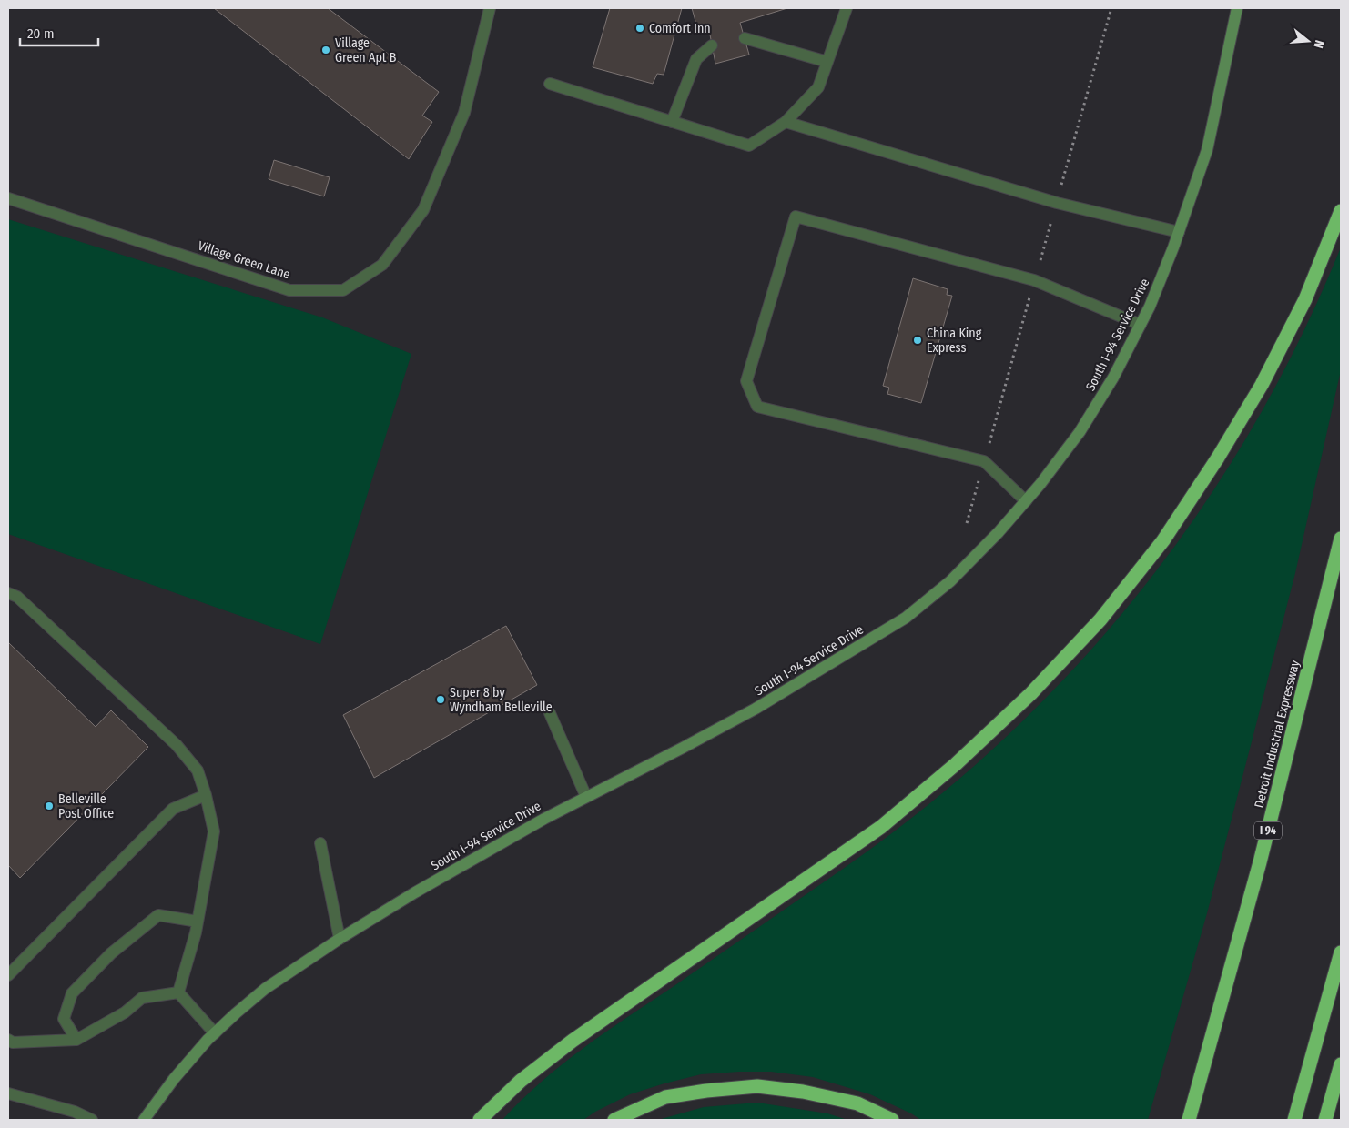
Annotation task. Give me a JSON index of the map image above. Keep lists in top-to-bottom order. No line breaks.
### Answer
{"streets":{"highway":["Detroit Industrial Expressway","I 94"],"street":["Village Green Lane","South I-94 Service Drive"]},"places":["Comfort Inn","Village Green Apt B","China King Express","Super 8 by Wyndham Belleville","Belleville Post Office"],"scale_bar":"20 m","north":"right"}
